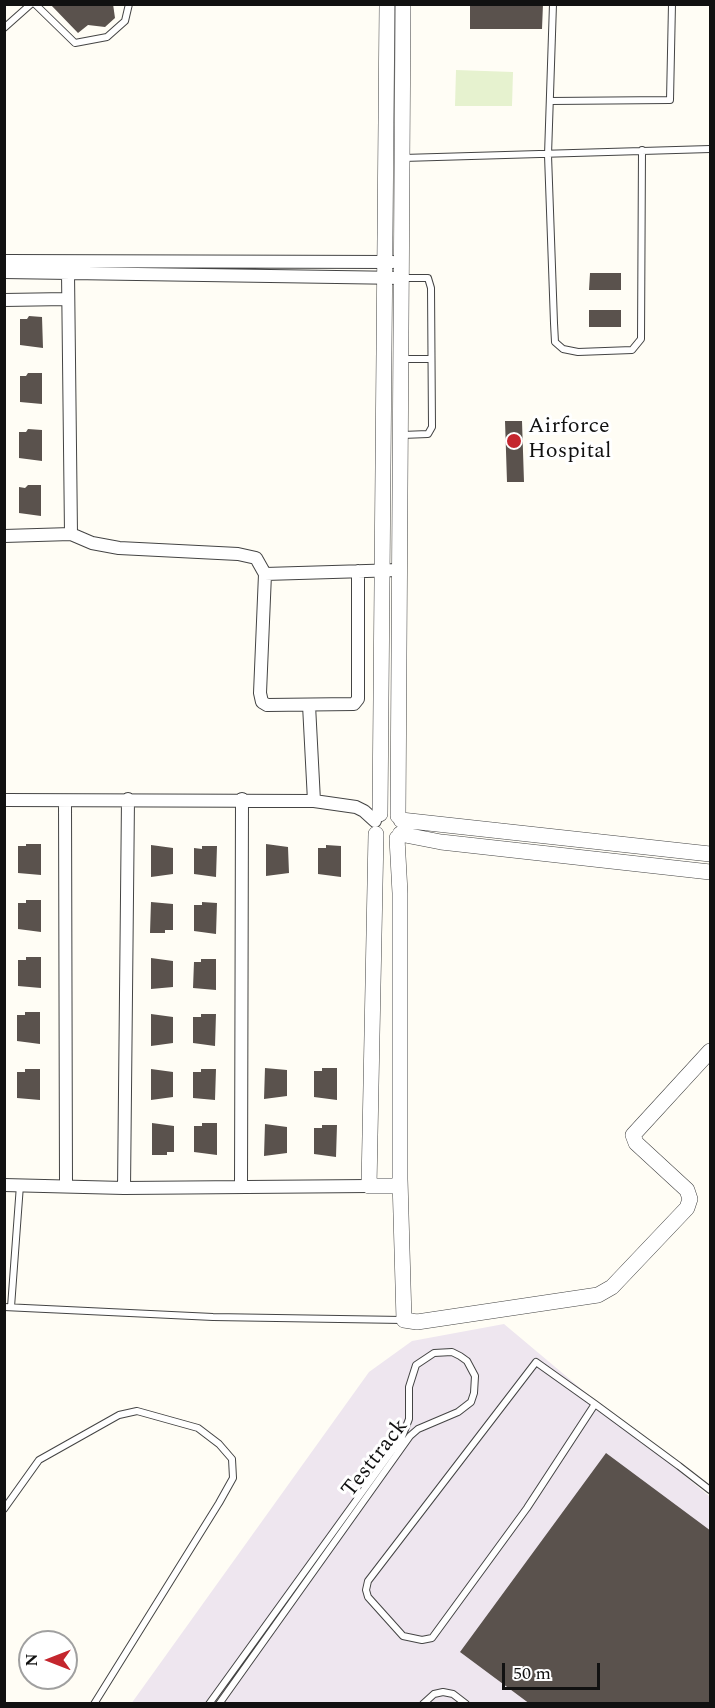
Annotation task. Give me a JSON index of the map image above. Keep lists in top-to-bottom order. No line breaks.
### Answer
{"streets":{"lane":["Testtrack"]},"places":["Airforce Hospital"],"scale_bar":"50 m","north":"left"}
